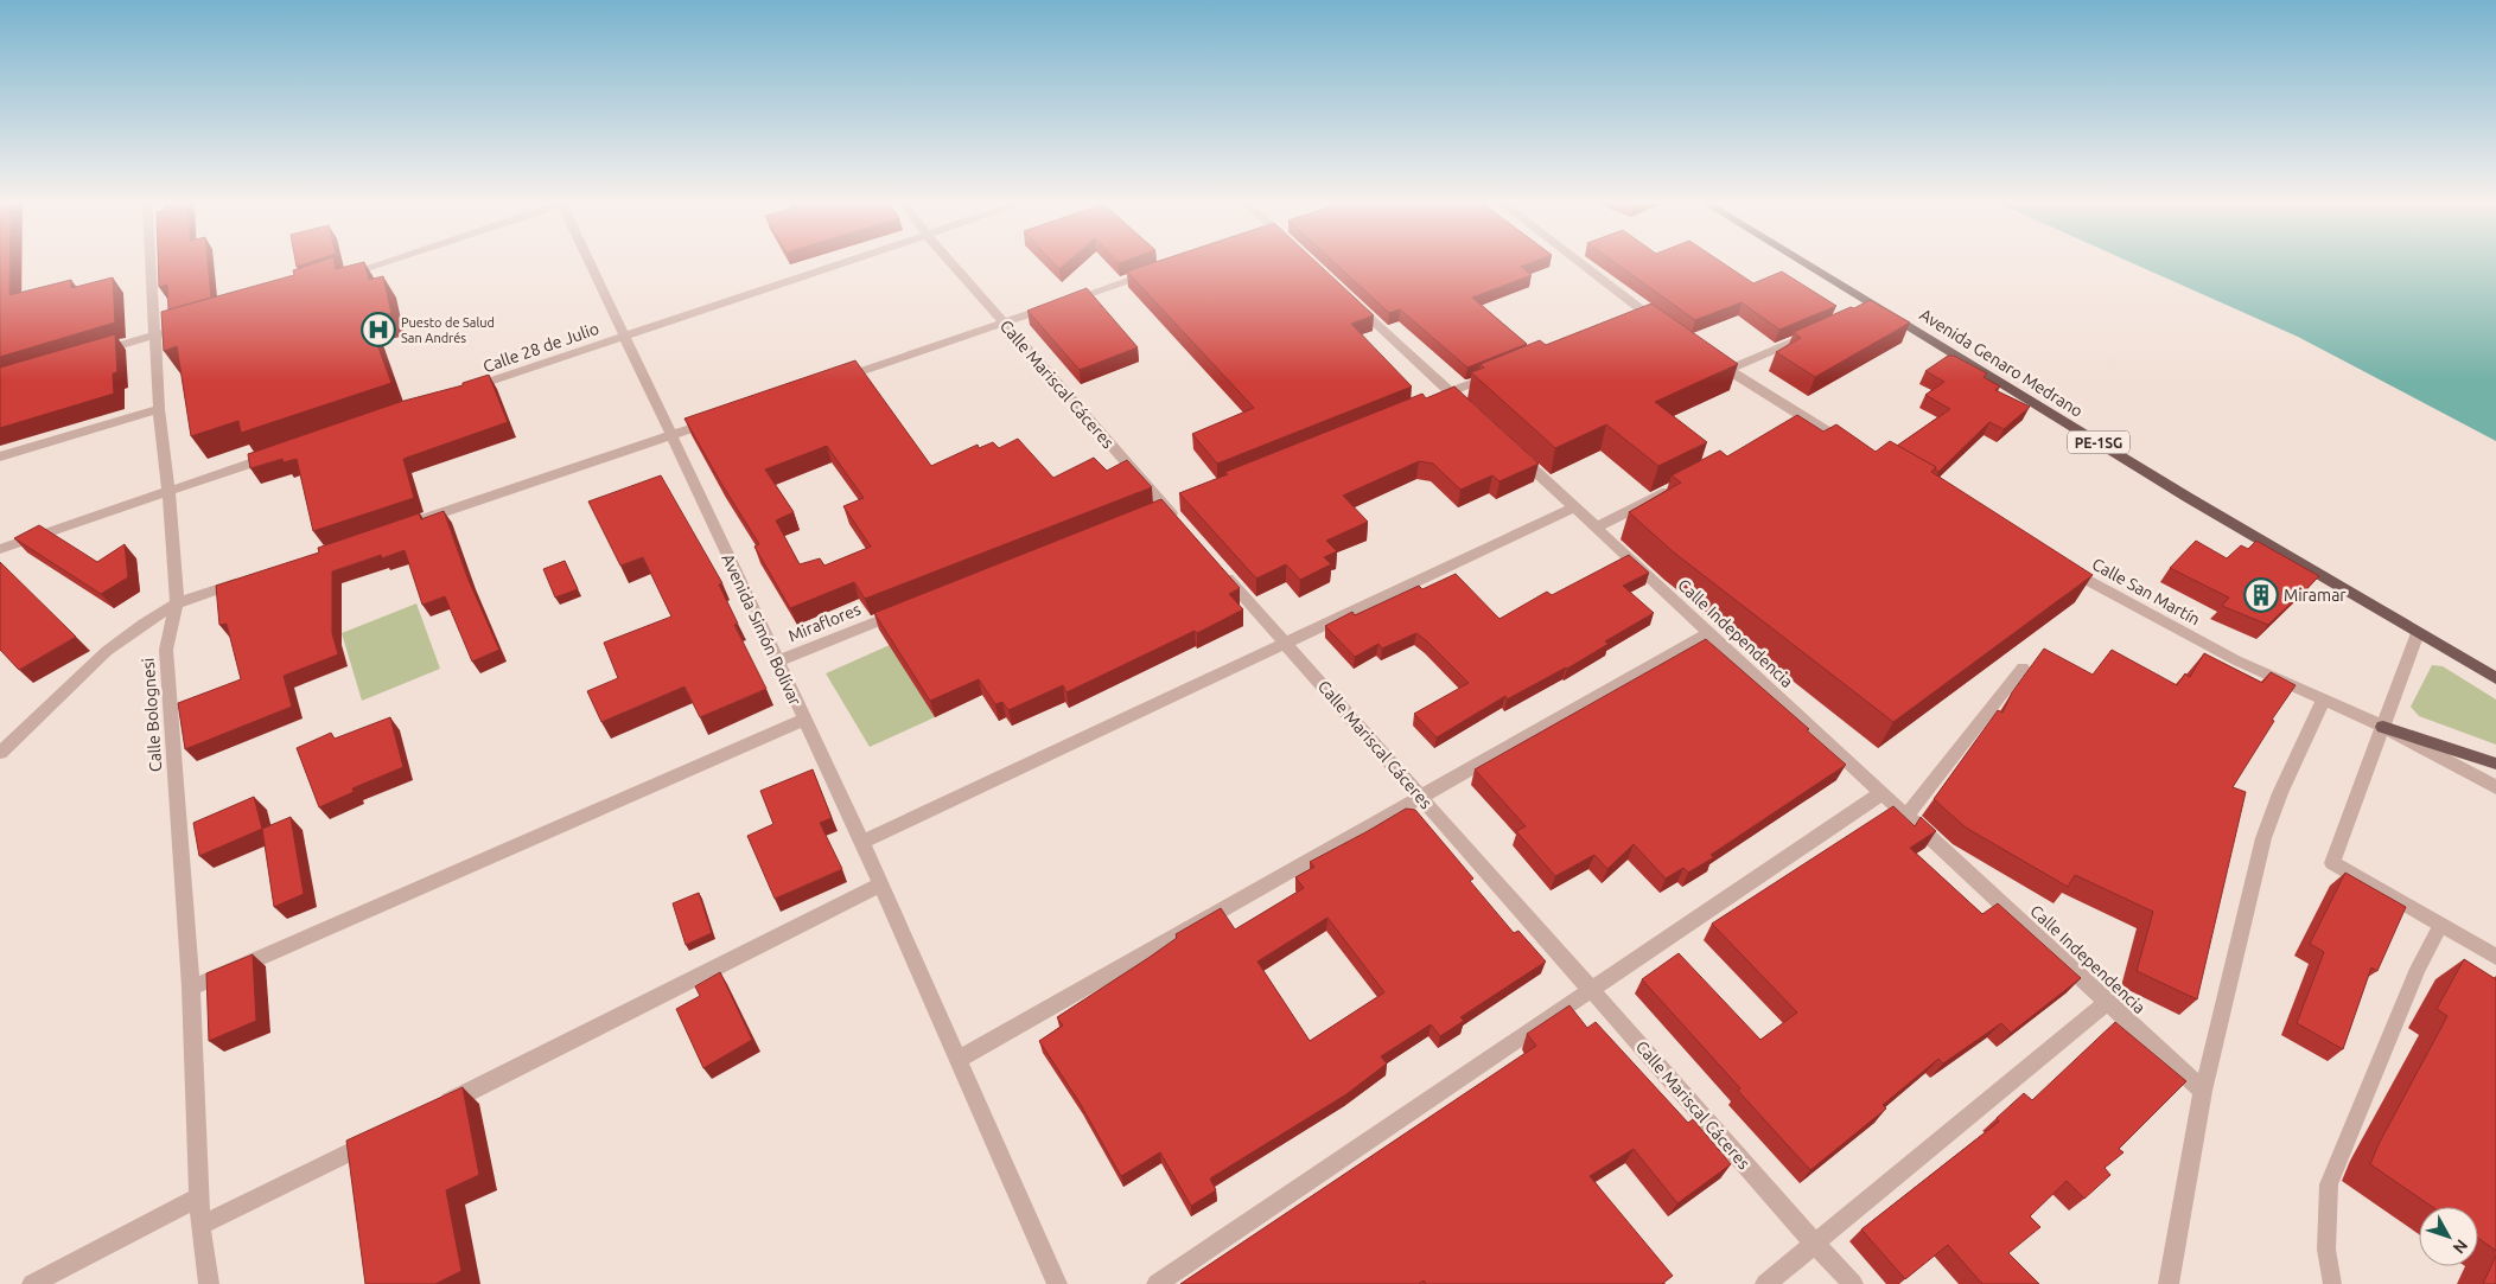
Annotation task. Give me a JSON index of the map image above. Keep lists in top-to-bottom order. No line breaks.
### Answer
{"streets":{"main road":["Avenida Genaro Medrano","PE-1SG"],"street":["Calle 28 de Julio","Calle Mariscal Cáceres","Calle San Martín","Miraflores","Avenida Simón Bolívar","Calle Independencia","Calle Bolognesi"]},"crossings":[["Calle 28 de Julio","Avenida Simón Bolívar"],["Miraflores","Avenida Simón Bolívar"]],"places":{"hospital":["Puesto de Salud San Andrés"],"building":["Miramar"]},"north":"bottom right"}
